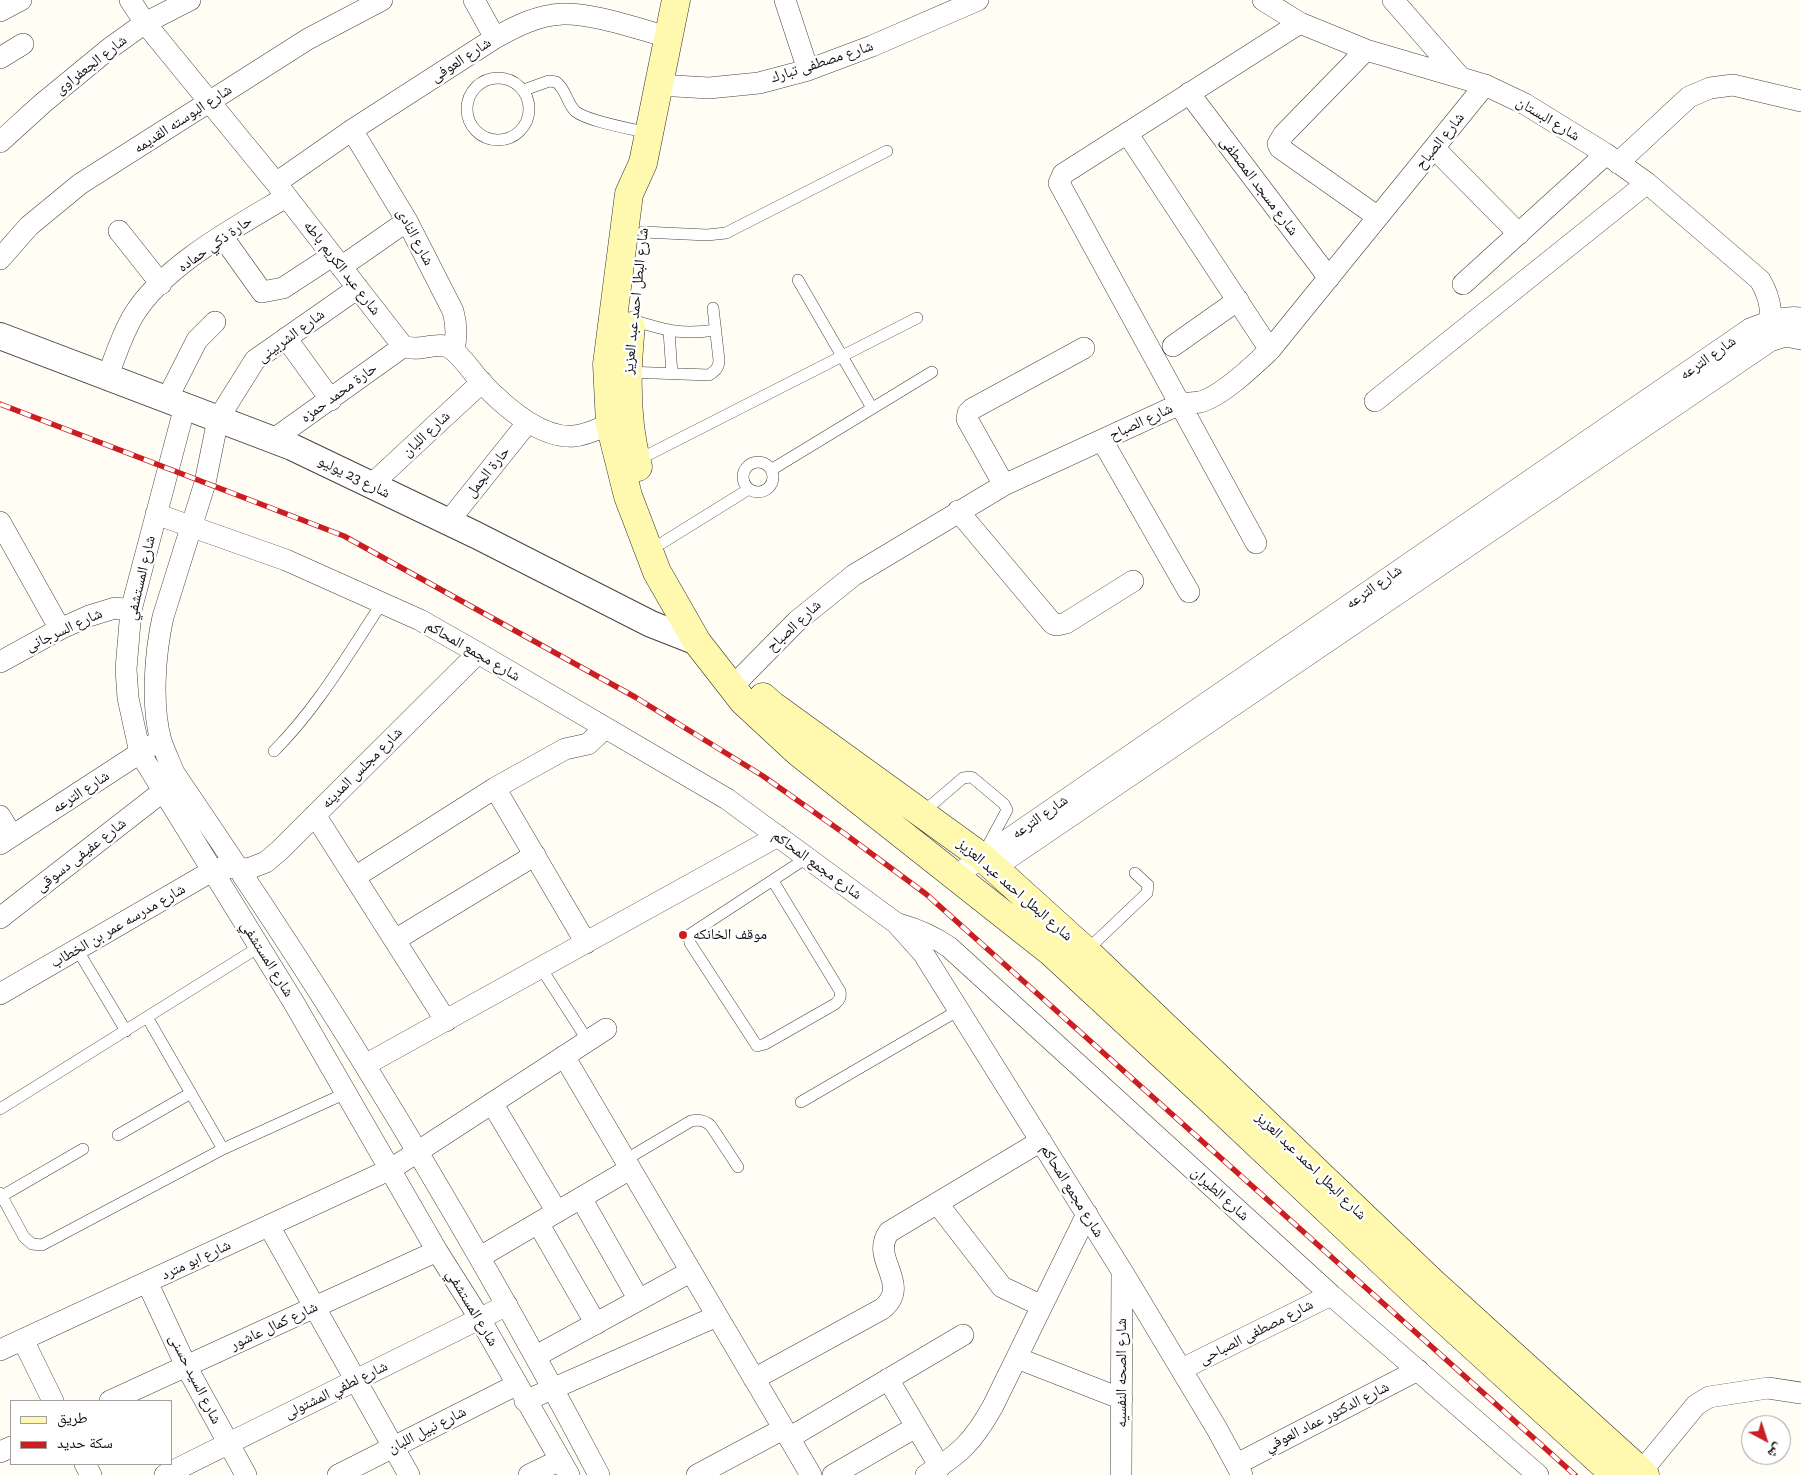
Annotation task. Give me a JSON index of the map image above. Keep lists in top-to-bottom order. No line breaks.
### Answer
{"streets":{"main road":["شارع البطل احمد عبد العزيز"],"street":["شارع العوفى","شارع مصطفى تبارك","شارع الجعفراوى","شارع البوسته القديمه","شارع البستان","شارع الصباح","شارع مسجد المصطفى","شارع النادى","حارة ذكي حماده","شارع عبد الكريم باطه","شارع الشربينى","شارع الترعه","حارة محمد حمزه","شارع اللبان","حارة الجمل","شارع 23 يوليو","شارع المستشفي","شارع السرجانى","شارع مجمع المحاكم","شارع مجلس المدينه","شارع عفيفى دسوقى","شارع مدرسه عمر بن الخطاب","شارع الطيران","شارع ابو مترد","شارع كمال عاشور","شارع مصطفى الصباحى","شارع الصحه النفسيه","شارع السيد حسنى","شارع لطفي المشتولى","شارع الدكتور عماد العوفي","شارع نبيل اللبان"]},"crossings":[["شارع العوفى","شارع النادى"],["شارع العوفى","حارة ذكي حماده"],["شارع العوفى","شارع عبد الكريم باطه"],["شارع العوفى","شارع البطل احمد عبد العزيز"],["شارع مصطفى تبارك","شارع البطل احمد عبد العزيز"],["شارع الجعفراوى","شارع عبد الكريم باطه"],["شارع البوسته القديمه","شارع عبد الكريم باطه"],["شارع البستان","شارع الصباح"],["شارع البستان","شارع الترعه"],["شارع الصباح","شارع مسجد المصطفى"],["شارع الصباح","شارع البطل احمد عبد العزيز"],["حارة ذكي حماده","شارع عبد الكريم باطه"],["حارة ذكي حماده","شارع 23 يوليو"],["شارع عبد الكريم باطه","شارع الشربينى"],["شارع عبد الكريم باطه","حارة محمد حمزه"],["شارع البطل احمد عبد العزيز","شارع الترعه"],["شارع البطل احمد عبد العزيز","شارع 23 يوليو"],["شارع الشربينى","شارع 23 يوليو"],["شارع الشربينى","شارع المستشفي"],["شارع الترعه","شارع المستشفي"],["حارة محمد حمزه","شارع 23 يوليو"],["شارع اللبان","شارع 23 يوليو"],["حارة الجمل","شارع 23 يوليو"],["شارع 23 يوليو","شارع المستشفي"],["شارع المستشفي","شارع السرجانى"],["شارع المستشفي","شارع مجمع المحاكم"],["شارع المستشفي","شارع مجلس المدينه"],["شارع المستشفي","شارع عفيفى دسوقى"],["شارع المستشفي","شارع مدرسه عمر بن الخطاب"],["شارع المستشفي","شارع ابو مترد"],["شارع المستشفي","شارع كمال عاشور"],["شارع المستشفي","شارع لطفي المشتولى"],["شارع المستشفي","شارع نبيل اللبان"],["شارع مجمع المحاكم","شارع مجلس المدينه"],["شارع مجمع المحاكم","شارع الطيران"],["شارع مجمع المحاكم","شارع مصطفى الصباحى"],["شارع مجمع المحاكم","شارع الصحه النفسيه"],["شارع مجمع المحاكم","شارع الدكتور عماد العوفي"],["شارع مجلس المدينه","شارع مدرسه عمر بن الخطاب"],["شارع الطيران","شارع مصطفى الصباحى"],["شارع الطيران","شارع الدكتور عماد العوفي"],["شارع ابو مترد","شارع السيد حسنى"],["شارع كمال عاشور","شارع السيد حسنى"],["شارع السيد حسنى","شارع لطفي المشتولى"]],"places":["موقف الخانكه"],"legend":["طريق","سكة حديد"],"north":"bottom right"}
